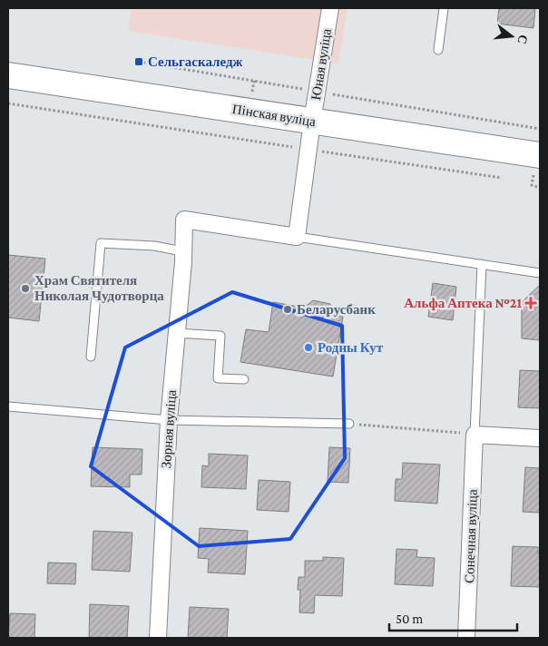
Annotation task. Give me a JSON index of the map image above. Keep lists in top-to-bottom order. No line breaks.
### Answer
{"streets":{"main road":["Пінская вуліца"],"street":["Юная вуліца","Зорная вуліца","Сонечная вуліца"]},"crossings":[["Юная вуліца","Пінская вуліца"],["Юная вуліца","Зорная вуліца"]],"places":{"transit":["Сельгаскаледж"],"other":["Храм Святителя Николая Чудотворца","Беларусбанк","Родны Кут"],"health":["Альфа Аптека №21"]},"scale_bar":"50 m","north":"right"}
